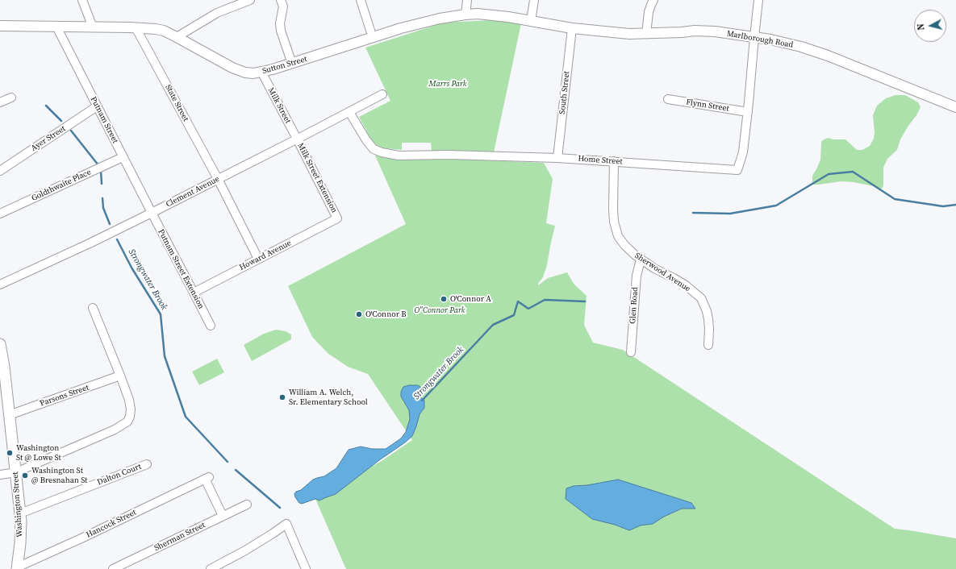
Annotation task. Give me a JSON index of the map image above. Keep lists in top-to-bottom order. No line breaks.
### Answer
{"streets":{"main road":["Washington Street"],"street":["Marlborough Road","Sutton Street","South Street","State Street","Milk Street","Flynn Street","Putnam Street","Ayer Street","Home Street","Milk Street Extension","Goldthwaite Place","Clement Avenue","Howard Avenue","Putnam Street Extension","Sherwood Avenue","Glen Road","Parsons Street","Dalton Court","Hancock Street","Sherman Street"]},"crossings":[["Marlborough Road","Sutton Street"],["Marlborough Road","South Street"],["Marlborough Road","Home Street"],["Sutton Street","South Street"],["Sutton Street","State Street"],["Sutton Street","Milk Street"],["Sutton Street","Putnam Street"],["South Street","Home Street"],["State Street","Clement Avenue"],["State Street","Howard Avenue"],["Milk Street","Milk Street Extension"],["Milk Street","Clement Avenue"],["Flynn Street","Home Street"],["Putnam Street","Ayer Street"],["Putnam Street","Goldthwaite Place"],["Putnam Street","Clement Avenue"],["Putnam Street","Putnam Street Extension"],["Home Street","Clement Avenue"],["Home Street","Sherwood Avenue"],["Milk Street Extension","Clement Avenue"],["Milk Street Extension","Howard Avenue"],["Clement Avenue","Putnam Street Extension"],["Howard Avenue","Putnam Street Extension"],["Sherwood Avenue","Glen Road"],["Parsons Street","Washington Street"],["Dalton Court","Washington Street"],["Washington Street","Hancock Street"],["Hancock Street","Sherman Street"]],"water":["Strongwater Brook"],"parks":["Marrs Park","O\"Connor Park"],"places":["O'Connor A","O'Connor B","William A. Welch, Sr. Elementary School","Washington St @ Lowe St","Washington St @ Bresnahan St"],"north":"left"}
